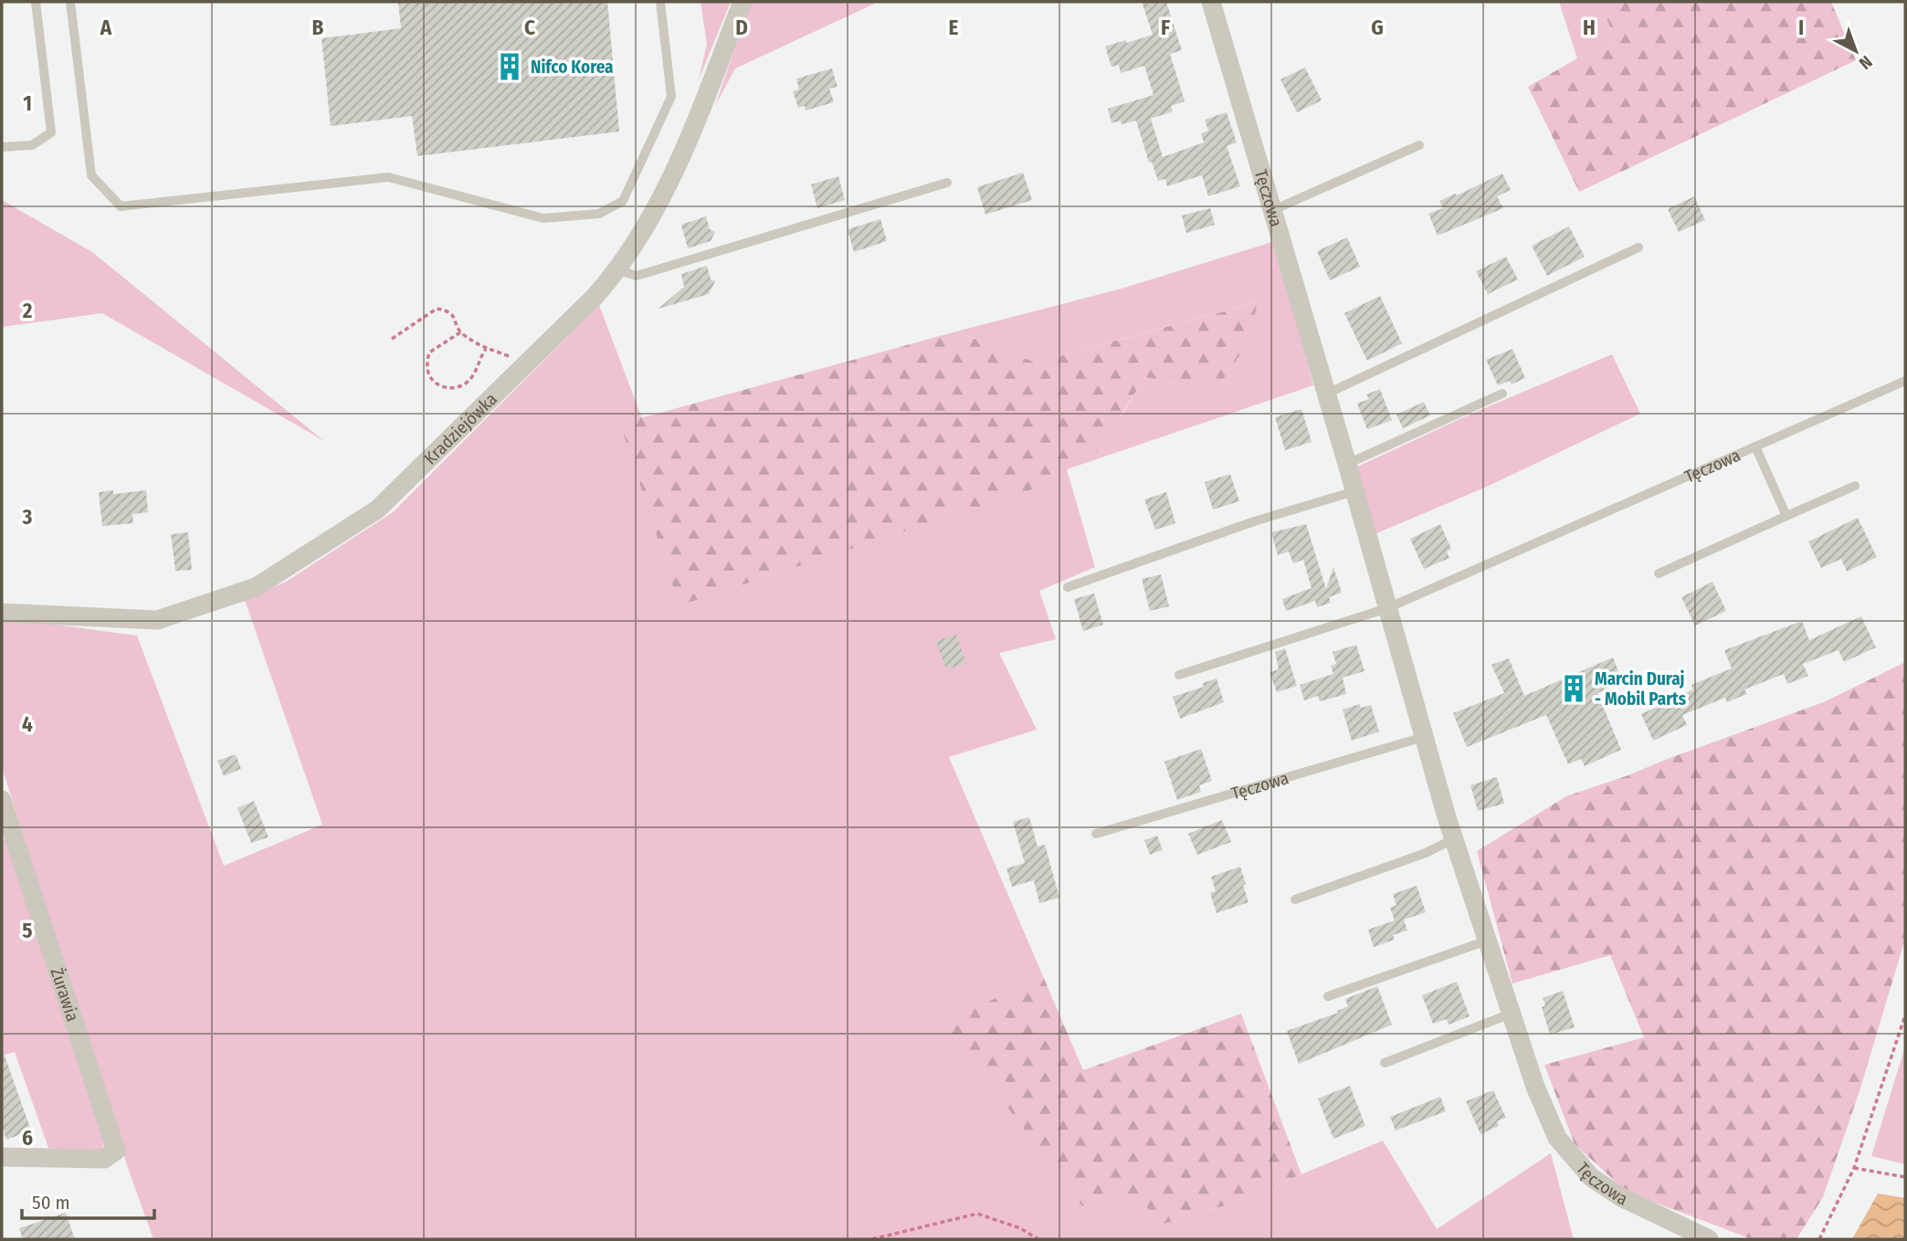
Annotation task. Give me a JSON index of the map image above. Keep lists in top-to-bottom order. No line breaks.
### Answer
{"streets":{"street":["Tęczowa","Kradziejówka","Żurawia"]},"places":{"building":["Nifco Korea","Marcin Duraj - Mobil Parts"]},"scale_bar":"50 m","north":"bottom right","grid":{"columns":["A","B","C","D","E","F","G","H","I"],"rows":["1","2","3","4","5","6"]}}
